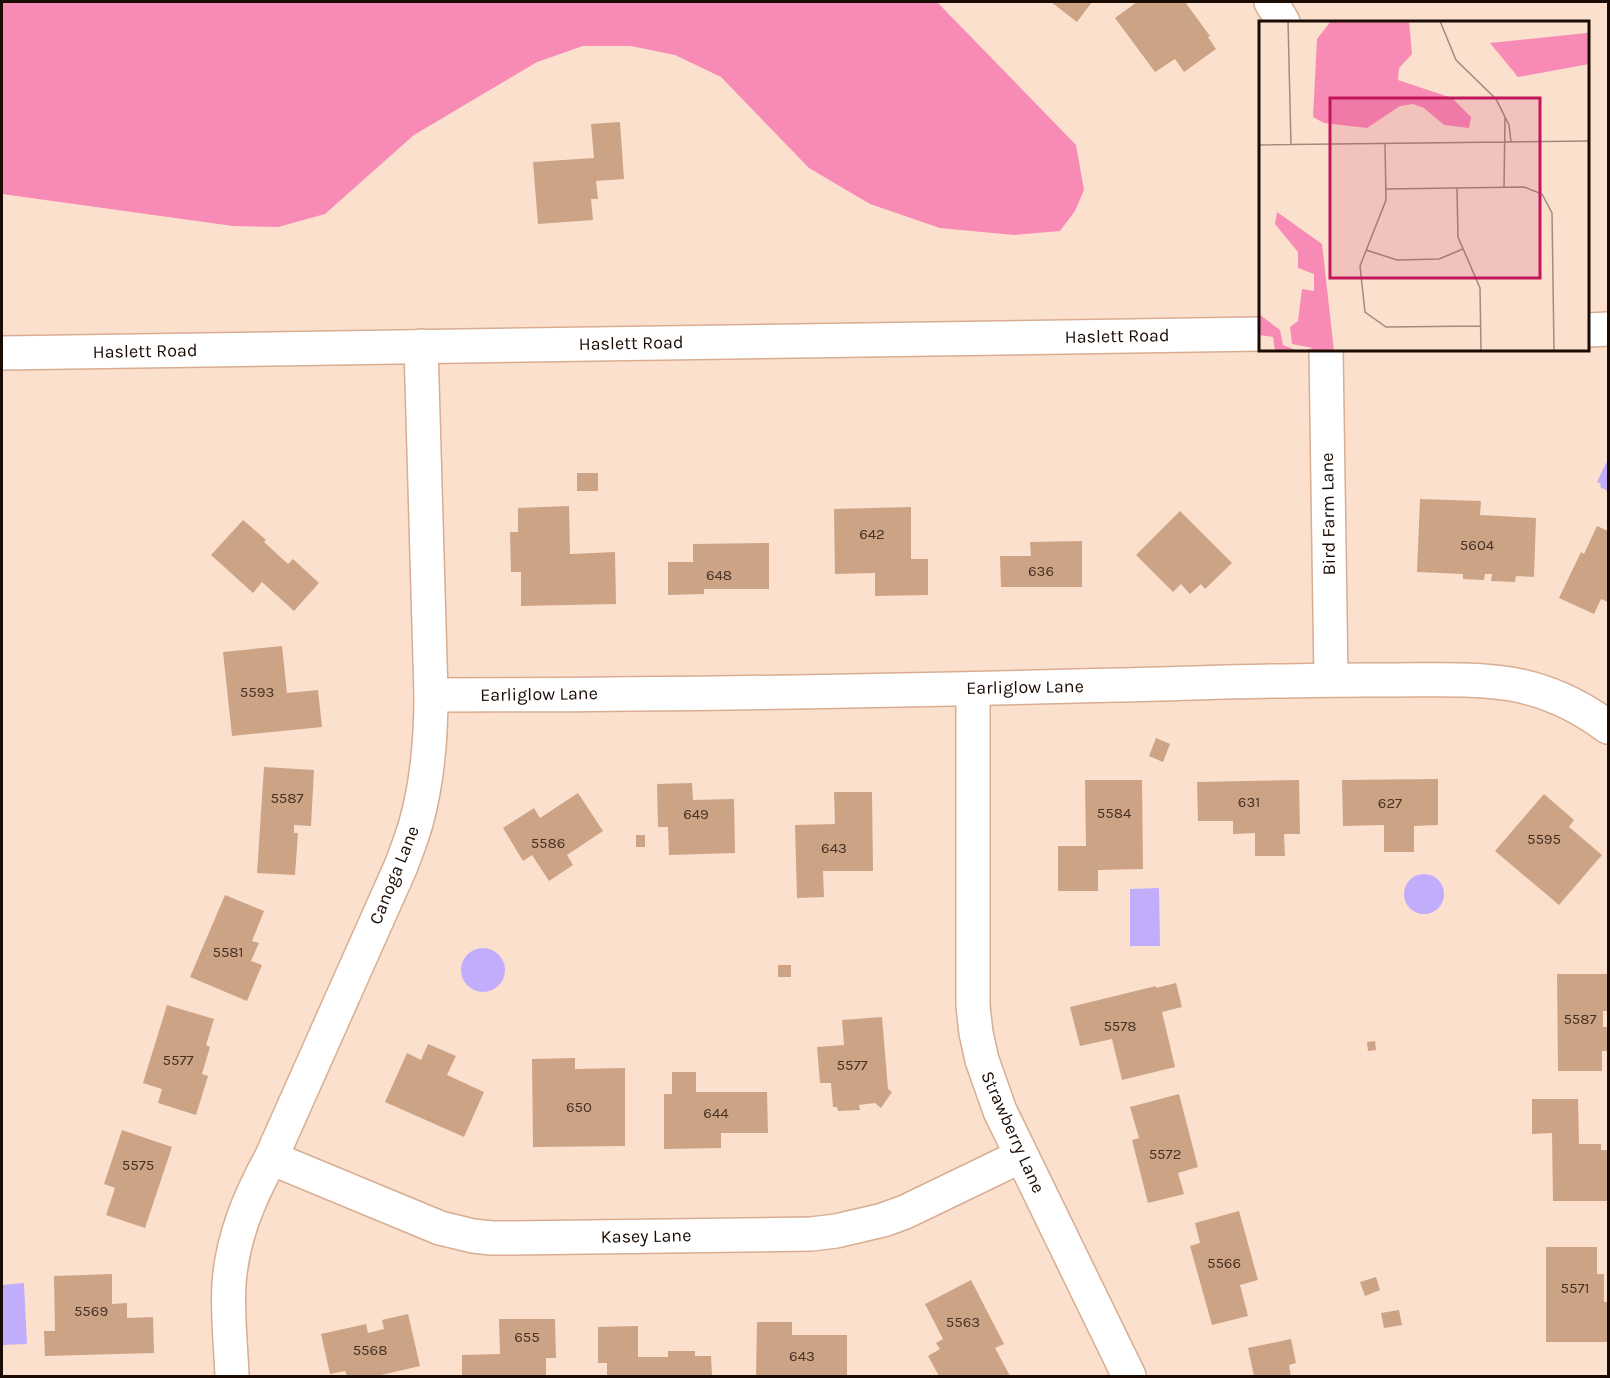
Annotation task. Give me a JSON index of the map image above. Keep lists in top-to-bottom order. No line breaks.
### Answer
{"streets":{"street":["Haslett Road","Bird Farm Lane","Earliglow Lane","Canoga Lane","Strawberry Lane","Kasey Lane"]},"crossings":[["Haslett Road","Canoga Lane"],["Bird Farm Lane","Earliglow Lane"],["Earliglow Lane","Canoga Lane"],["Earliglow Lane","Strawberry Lane"],["Canoga Lane","Kasey Lane"],["Strawberry Lane","Kasey Lane"]],"house_numbers":["642","5604","636","648","5593","5587","631","627","5584","649","5595","5586","643","5581","5587","5578","5577","5577","650","644","5572","5575","5566","5571","5569","5563","655","5568","643"]}
